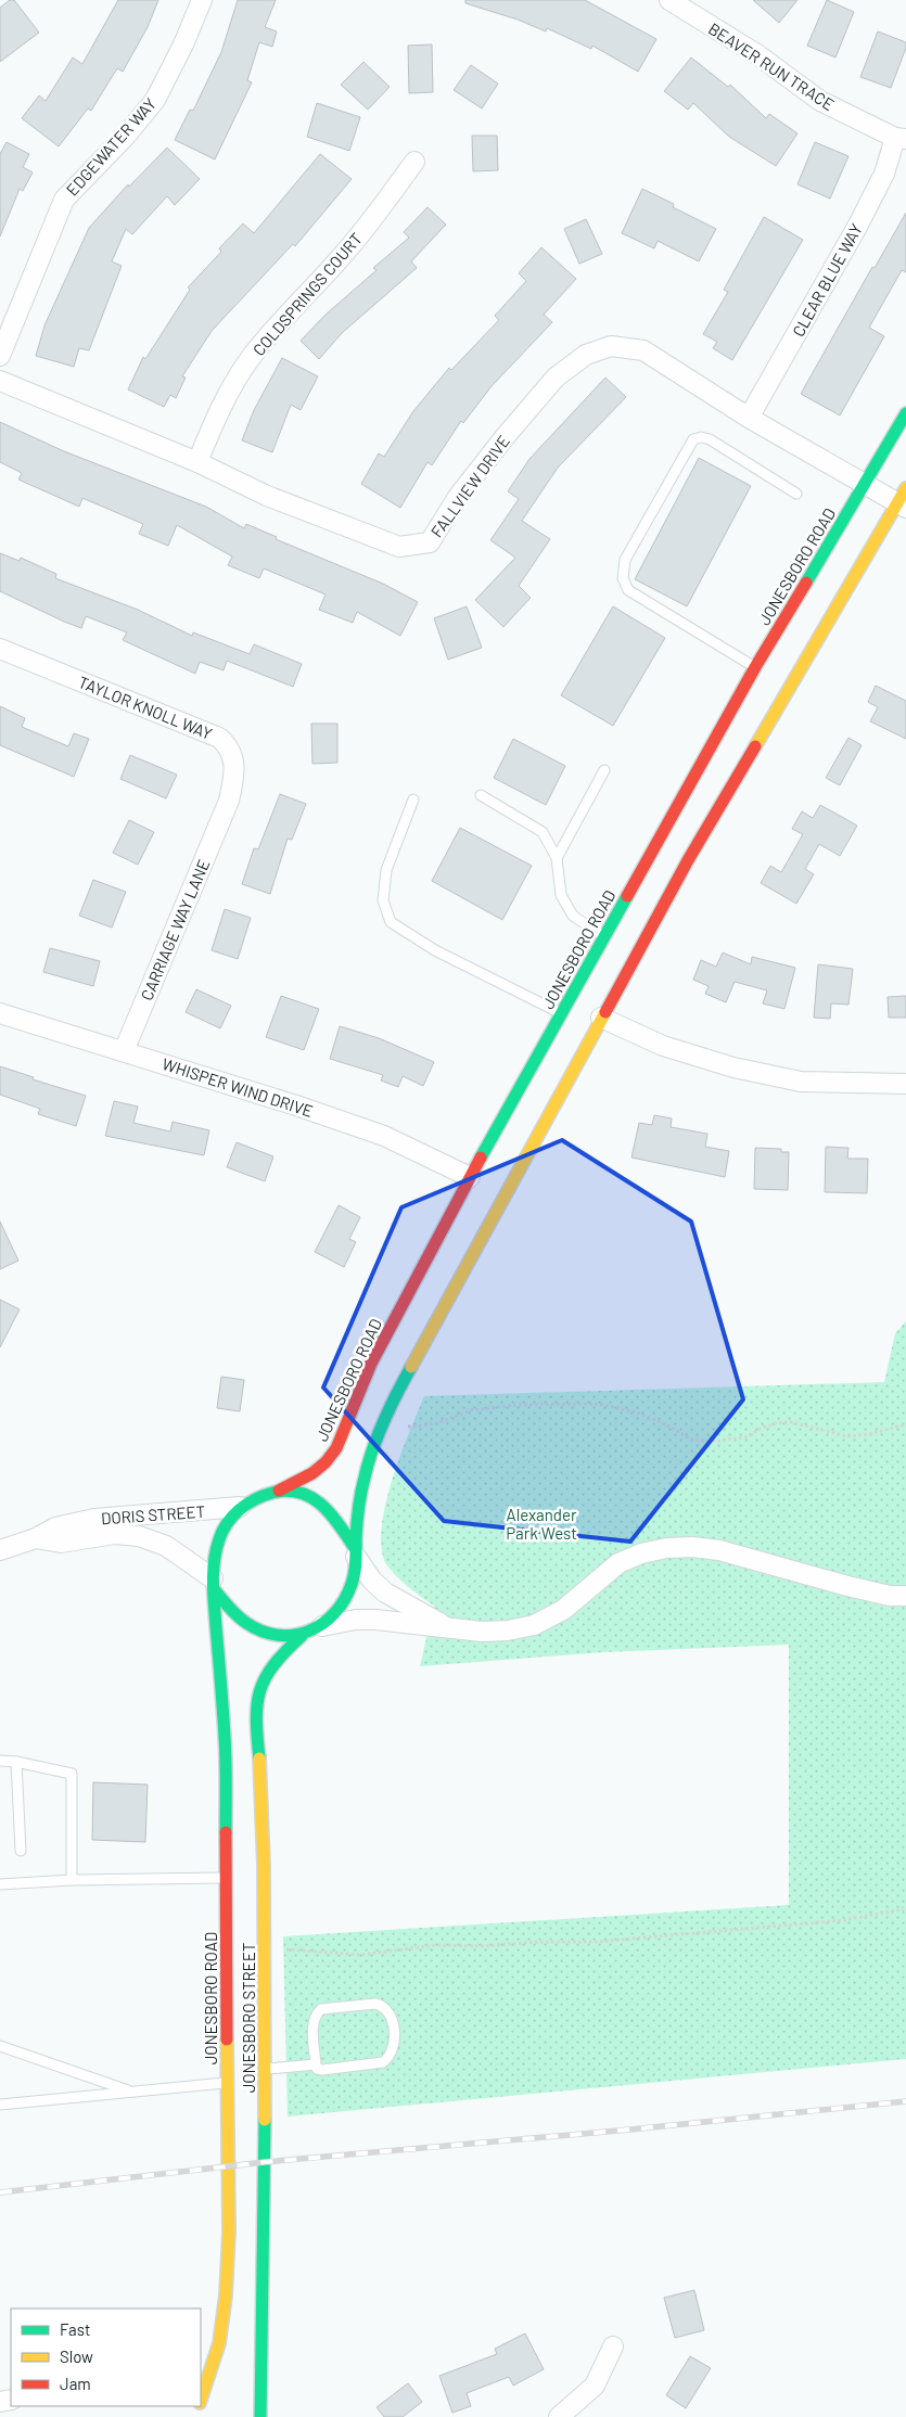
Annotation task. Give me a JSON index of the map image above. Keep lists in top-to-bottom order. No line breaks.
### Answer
{"streets":{"main road":["JONESBORO ROAD","JONESBORO STREET"],"street":["BEAVER RUN TRACE","EDGEWATER WAY","CLEAR BLUE WAY","COLDSPRINGS COURT","FALLVIEW DRIVE","TAYLOR KNOLL WAY","CARRIAGE WAY LANE","WHISPER WIND DRIVE","DORIS STREET"]},"crossings":[["BEAVER RUN TRACE","CLEAR BLUE WAY"],["CLEAR BLUE WAY","FALLVIEW DRIVE"],["COLDSPRINGS COURT","FALLVIEW DRIVE"],["FALLVIEW DRIVE","JONESBORO ROAD"],["JONESBORO ROAD","WHISPER WIND DRIVE"],["JONESBORO ROAD","DORIS STREET"],["JONESBORO ROAD","JONESBORO STREET"],["TAYLOR KNOLL WAY","CARRIAGE WAY LANE"],["CARRIAGE WAY LANE","WHISPER WIND DRIVE"],["DORIS STREET","JONESBORO STREET"]],"parks":["Alexander Park West"],"legend":["Fast","Slow","Jam"]}
